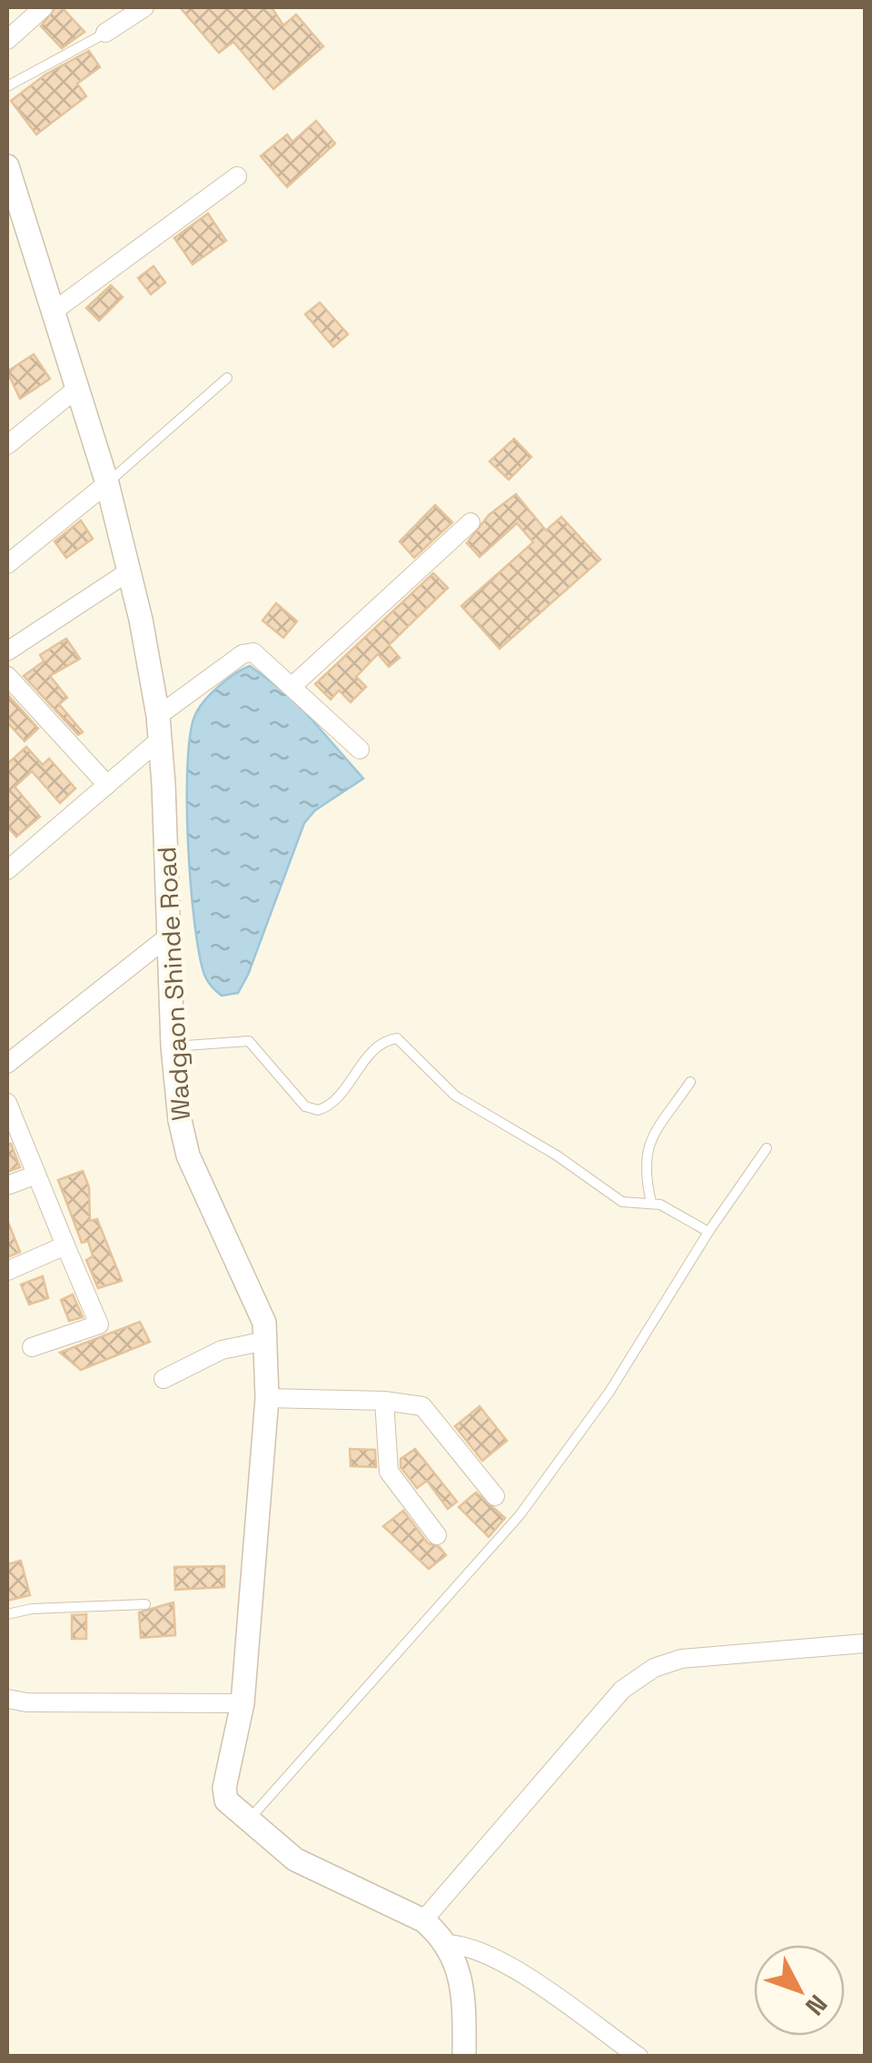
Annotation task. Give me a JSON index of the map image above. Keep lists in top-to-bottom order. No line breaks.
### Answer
{"streets":{"street":["Wadgaon Shinde Road"]},"north":"bottom right"}
